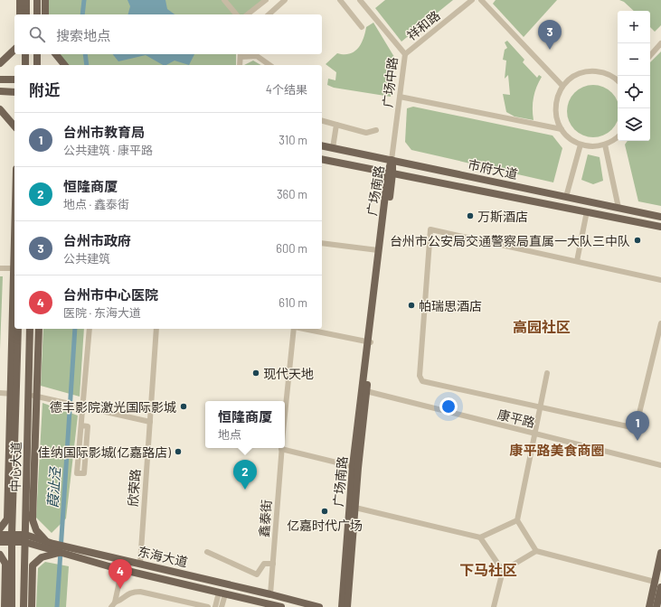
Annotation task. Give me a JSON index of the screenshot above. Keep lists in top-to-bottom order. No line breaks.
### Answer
{"streets":{"main road":["市府大道","广场南路","中心大道","东海大道"],"street":["祥和路","广场中路","康平路","欣荣路","鑫泰街"]},"crossings":[["祥和路","广场中路"],["广场中路","市府大道"],["广场中路","广场南路"],["市府大道","广场南路"],["广场南路","康平路"],["中心大道","东海大道"],["欣荣路","东海大道"],["鑫泰街","东海大道"]],"districts":["高园社区","康平路美食商圈","下马社区"],"water":["葭沚泾"],"places":["万斯酒店","台州市公安局交通警察局直属一大队三中队","帕瑞思酒店","现代天地","德丰影院激光国际影城","佳纳国际影城(亿嘉路店)","亿嘉时代广场"],"page":{"map_buttons":["+","−"],"search":"搜索地点","pins":["3","1","2","4"],"heading":["附近","4个结果"],"list":[{"mark":"1","name":"台州市教育局","note":"公共建筑 · 康平路","value":"310 m"},{"mark":"2","name":"恒隆商厦","note":"地点 · 鑫泰街","value":"360 m"},{"mark":"3","name":"台州市政府","note":"公共建筑","value":"600 m"},{"mark":"4","name":"台州市中心医院","note":"医院 · 东海大道","value":"610 m"}],"popup":["恒隆商厦","地点"]}}
